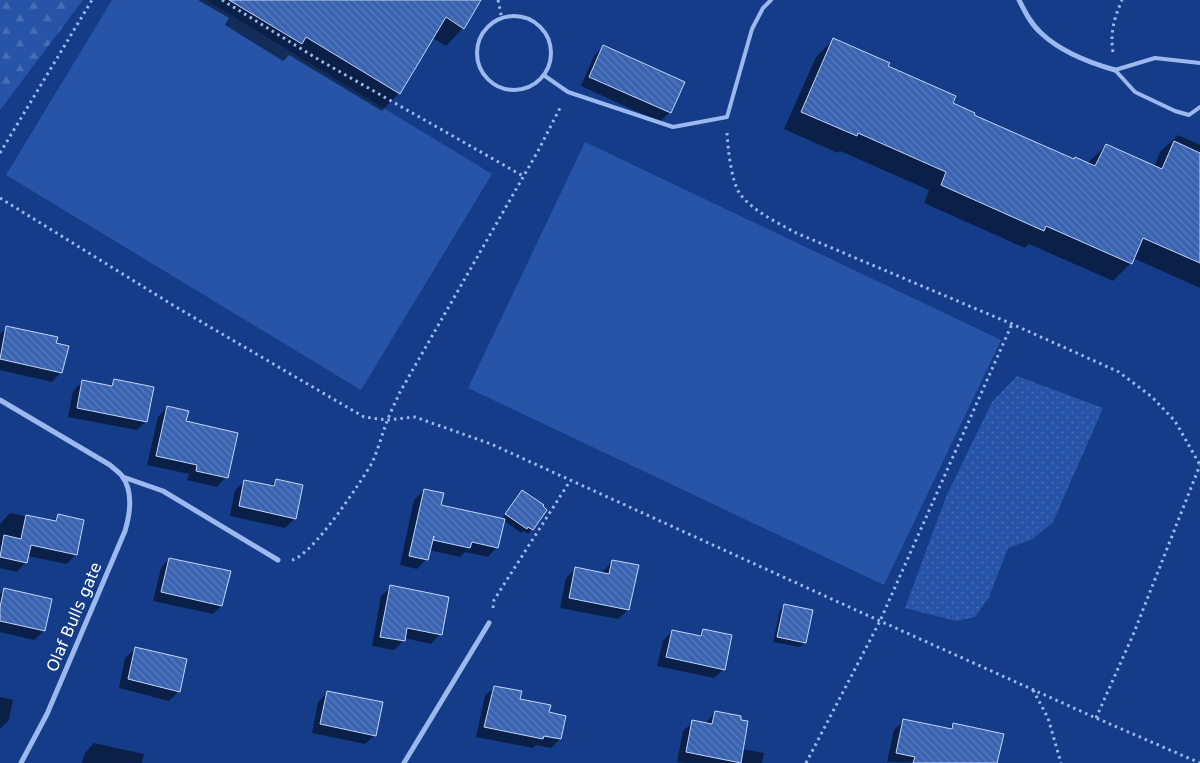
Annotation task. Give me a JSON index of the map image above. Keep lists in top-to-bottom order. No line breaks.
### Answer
{"streets":{"street":["Olaf Bulls gate"]}}
